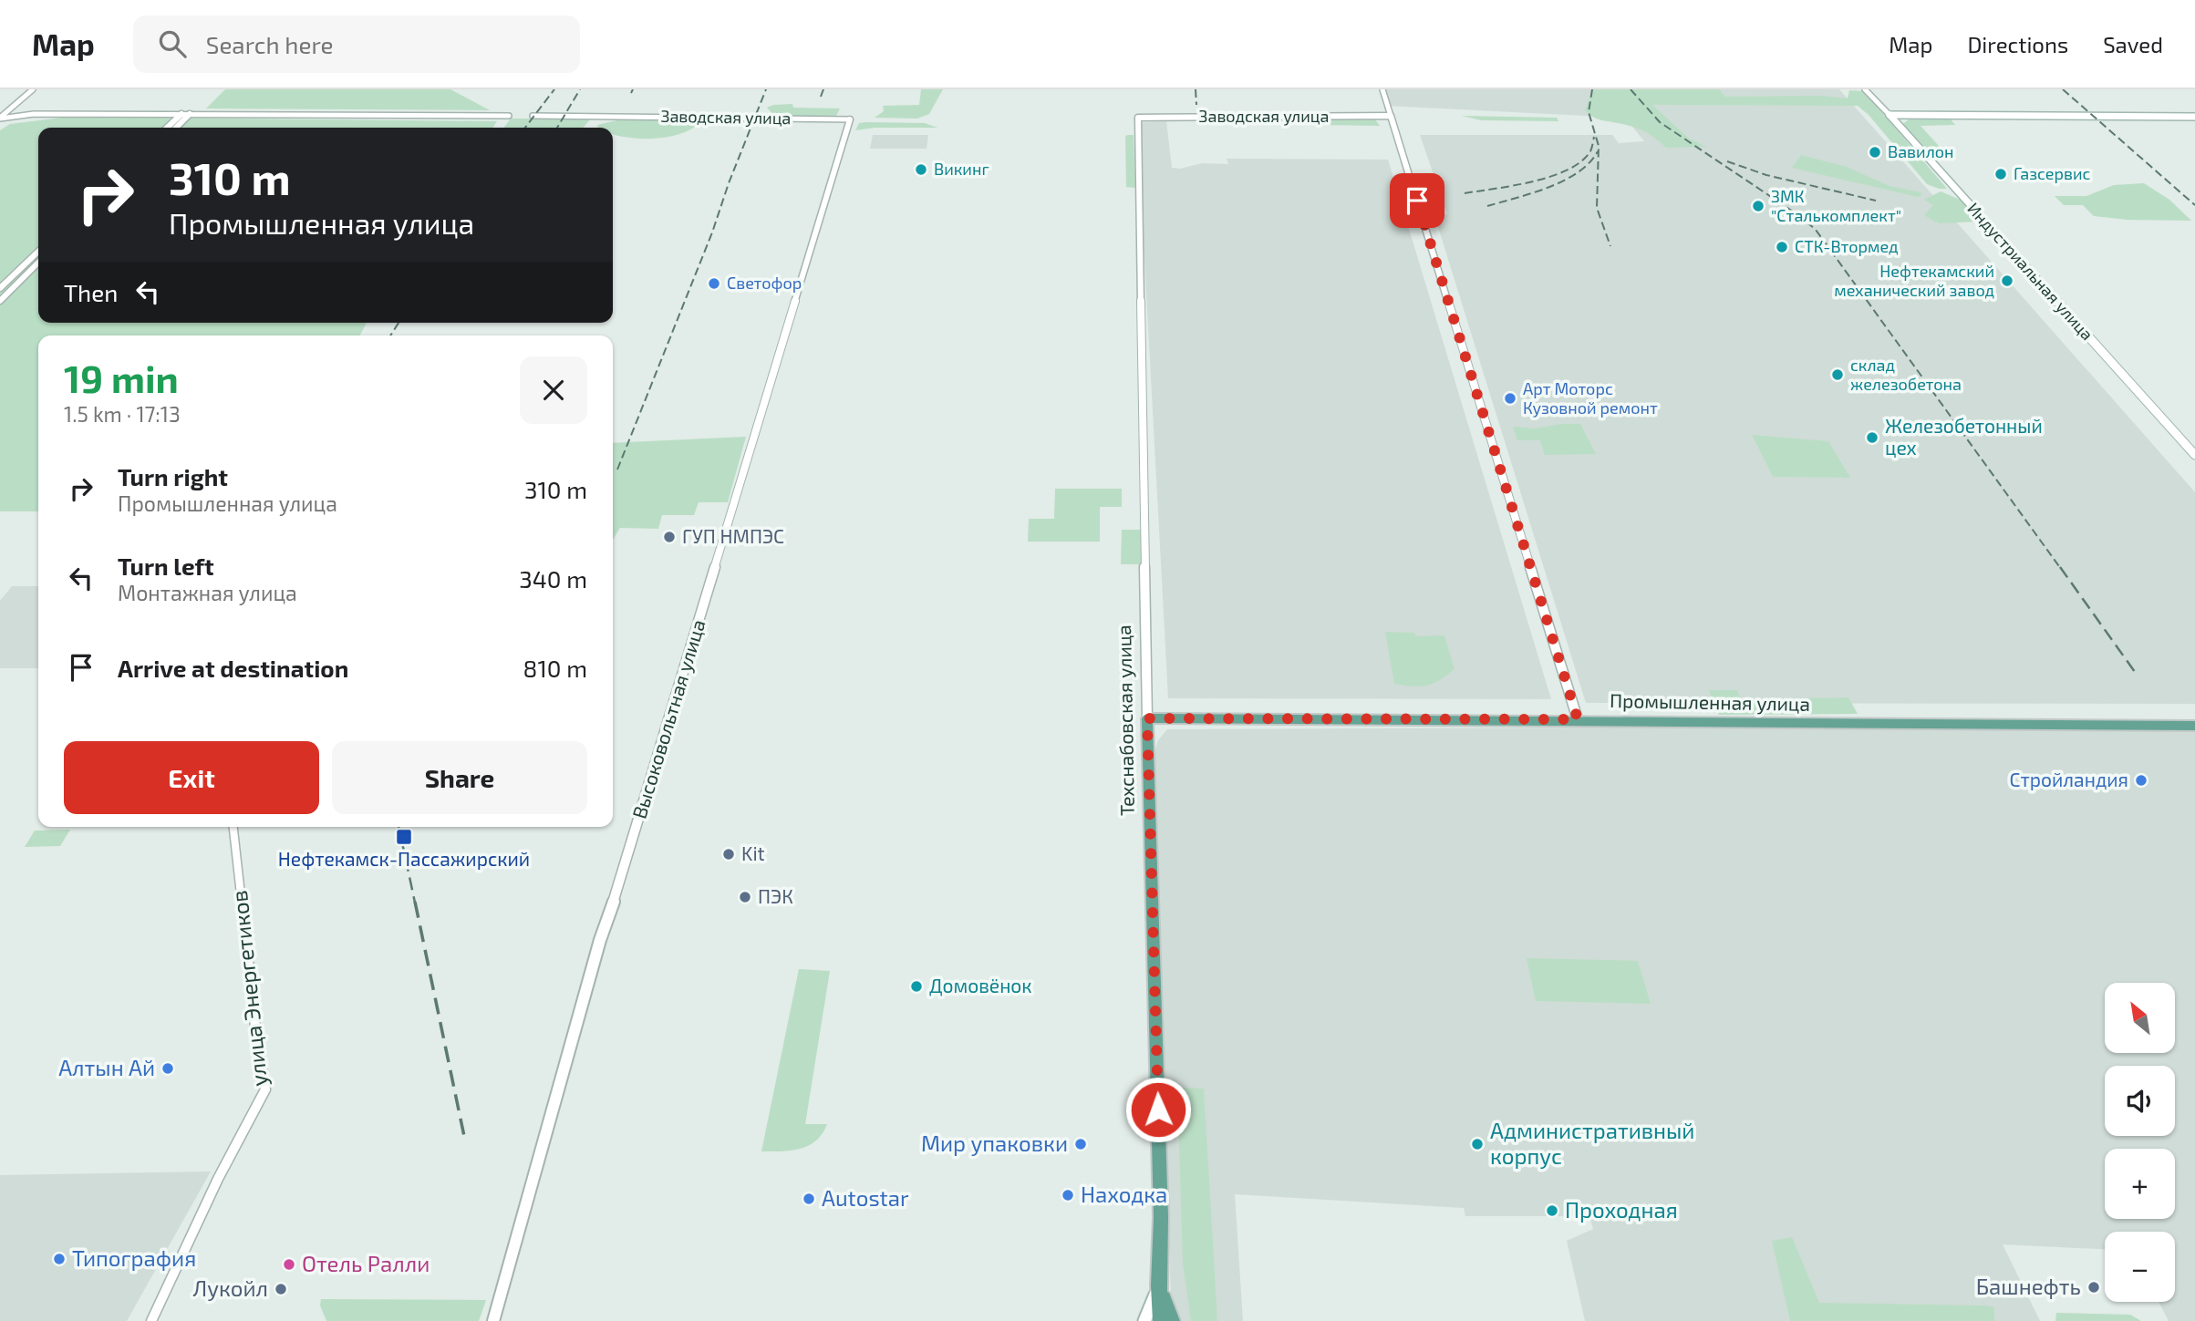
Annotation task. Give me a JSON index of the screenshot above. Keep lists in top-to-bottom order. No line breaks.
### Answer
{"streets":{"main road":["Индустриальная улица","Промышленная улица","Техснабовская улица"],"street":["Заводская улица","Высоковольтная улица","улица Энергетиков"]},"crossings":[["Заводская улица","Высоковольтная улица"],["Заводская улица","Техснабовская улица"],["Промышленная улица","Техснабовская улица"]],"places":{"other":["Вавилон","Викинг","Газсервис","ЗМК \"Сталькомплект\"","СТК-Втормед","Нефтекамский механический завод","Светофор","склад железобетона","Арт Моторс Кузовной ремонт","Железобетонный цех","ГУП НМПЭС","Стройландия","Kit","ПЭК","Домовёнок","Алтын Ай","Мир упаковки","Административный корпус","Находка","Autostar","Проходная","Типография","Отель Ралли","Башнефть","Лукойл"],"transit":["Нефтекамск-Пассажирский"]},"north":"top left","page":{"header":"Map","search":"Search here","nav":["Map","Directions","Saved"],"turn":["310 m","Промышленная улица"],"then":"Then","heading":["19 min","1.5 km · 17:13"],"list":[{"name":"Turn right","note":"Промышленная улица","value":"310 m"},{"name":"Turn left","note":"Монтажная улица","value":"340 m"},{"name":"Arrive at destination","value":"810 m"}],"buttons":["Exit","Share"],"map_buttons":["+","−"]}}
